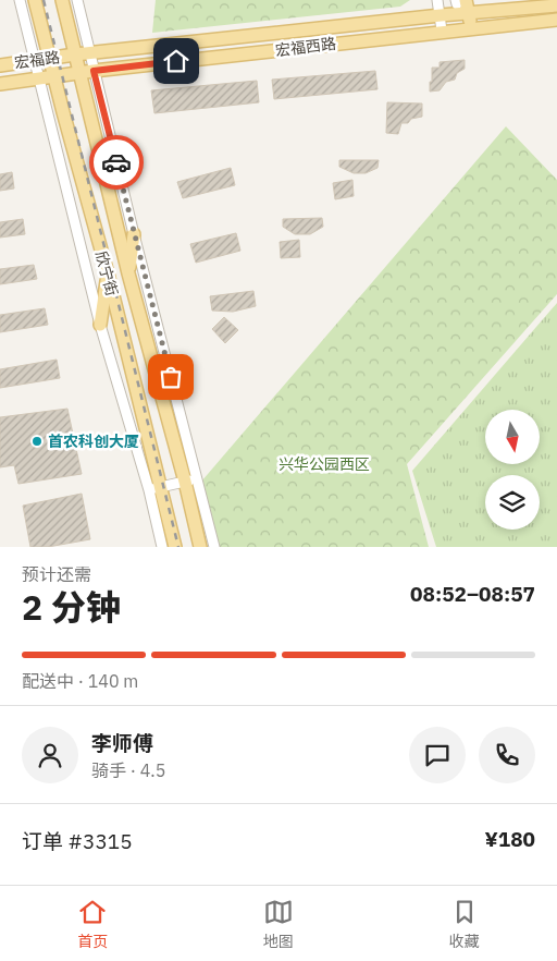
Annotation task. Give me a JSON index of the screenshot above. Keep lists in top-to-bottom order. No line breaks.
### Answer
{"streets":{"main road":["宏福西路","宏福路","欣宁街"]},"crossings":[["宏福西路","宏福路"],["宏福西路","欣宁街"],["宏福路","欣宁街"]],"parks":["兴华公园西区"],"places":["首农科创大厦"],"north":"bottom","page":{"heading":["2 分钟","预计还需","08:52–08:57"],"panel":["李师傅","骑手 · 4.5","订单 #3315","¥180"],"bar":"配送中 · 140 m","tabs":["首页","地图","收藏"]}}
